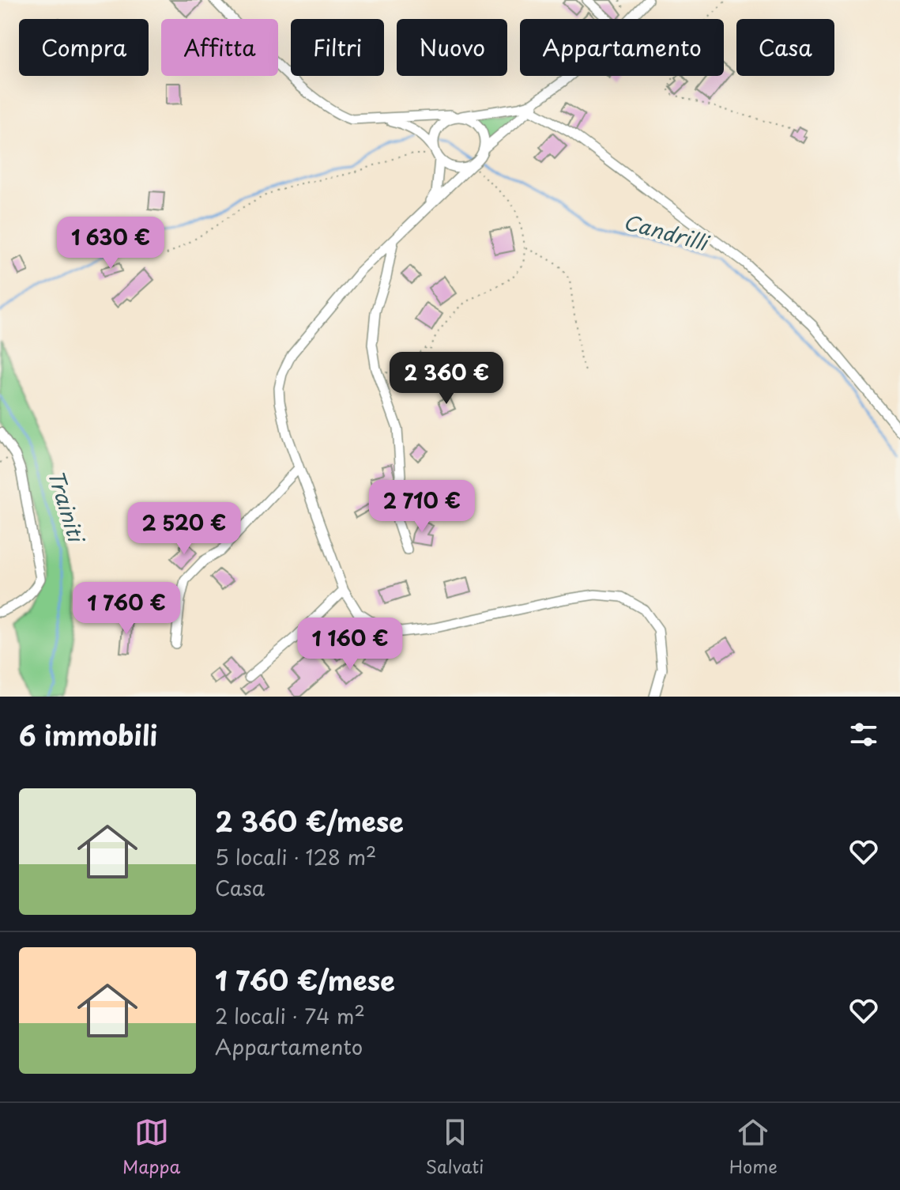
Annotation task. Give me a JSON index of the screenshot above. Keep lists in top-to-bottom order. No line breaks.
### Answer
{"water":["Candrilli","Trainiti"],"page":{"chip":["Compra","Affitta","Filtri","Nuovo","Appartamento","Casa"],"price":["1 630 €","2 360 €","2 710 €","2 520 €","1 760 €","1 160 €"],"heading":"6 immobili","list":[{"name":"2 360 €/mese","note":"5 locali · 128 m² · Casa"},{"name":"1 760 €/mese","note":"2 locali · 74 m² · Appartamento"}],"tabs":["Mappa","Salvati","Home"]}}
